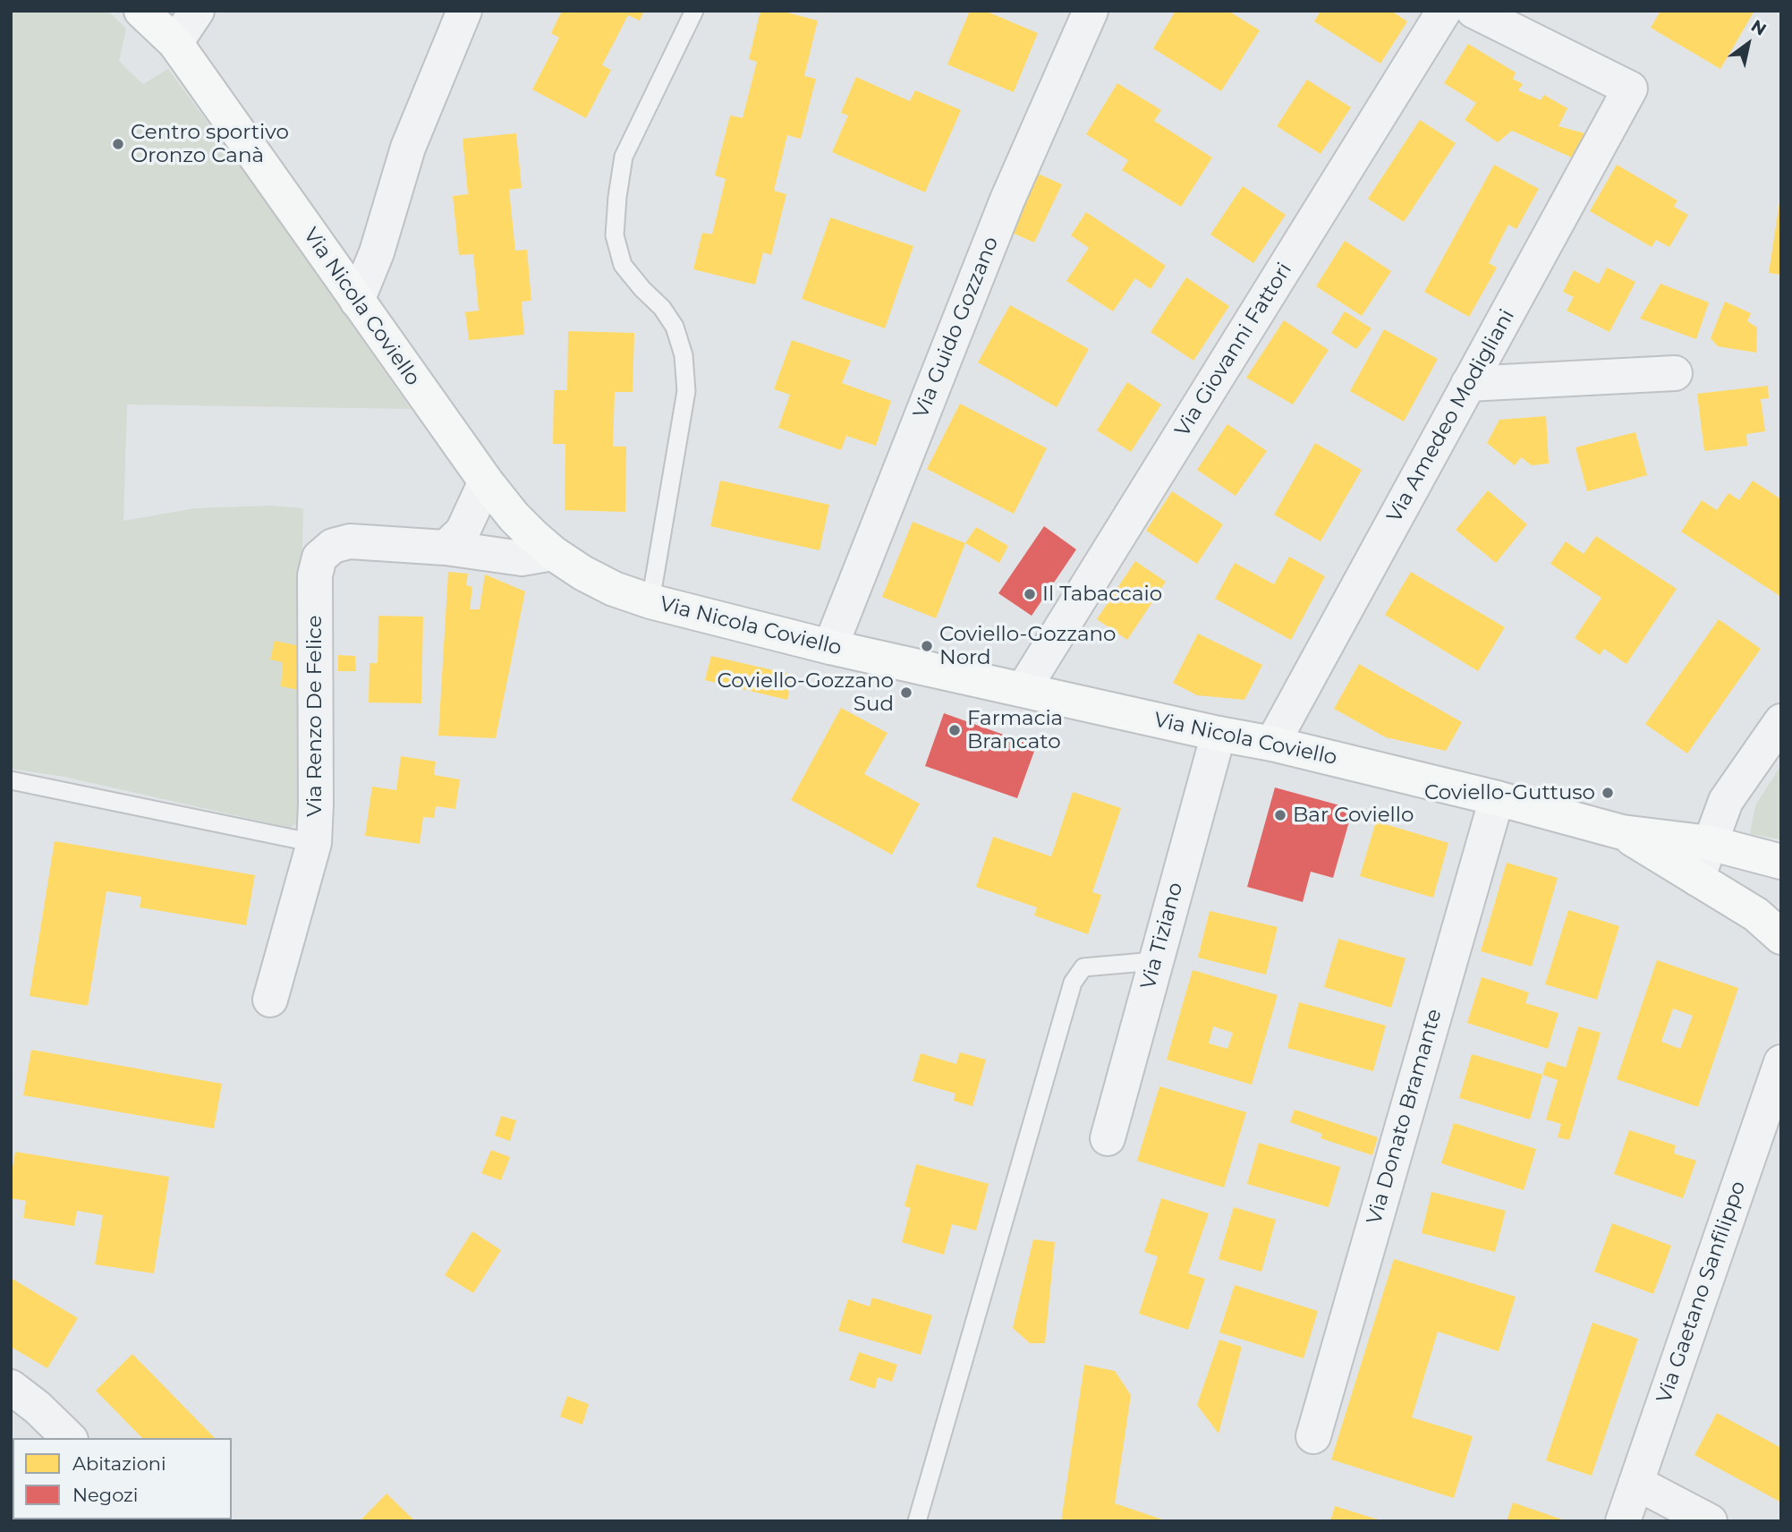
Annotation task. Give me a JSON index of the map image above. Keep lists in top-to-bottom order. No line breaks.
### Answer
{"streets":{"main road":["Via Nicola Coviello"],"street":["Via Guido Gozzano","Via Giovanni Fattori","Via Amedeo Modigliani","Via Renzo De Felice","Via Tiziano","Via Donato Bramante","Via Gaetano Sanfilippo"]},"crossings":[["Via Nicola Coviello","Via Guido Gozzano"],["Via Nicola Coviello","Via Giovanni Fattori"],["Via Nicola Coviello","Via Amedeo Modigliani"],["Via Nicola Coviello","Via Tiziano"],["Via Nicola Coviello","Via Donato Bramante"]],"places":["Centro sportivo Oronzo Canà","Il Tabaccaio","Coviello-Gozzano Nord","Coviello-Gozzano Sud","Farmacia Brancato","Coviello-Guttuso","Bar Coviello"],"legend":["Abitazioni","Negozi"],"north":"top right"}
